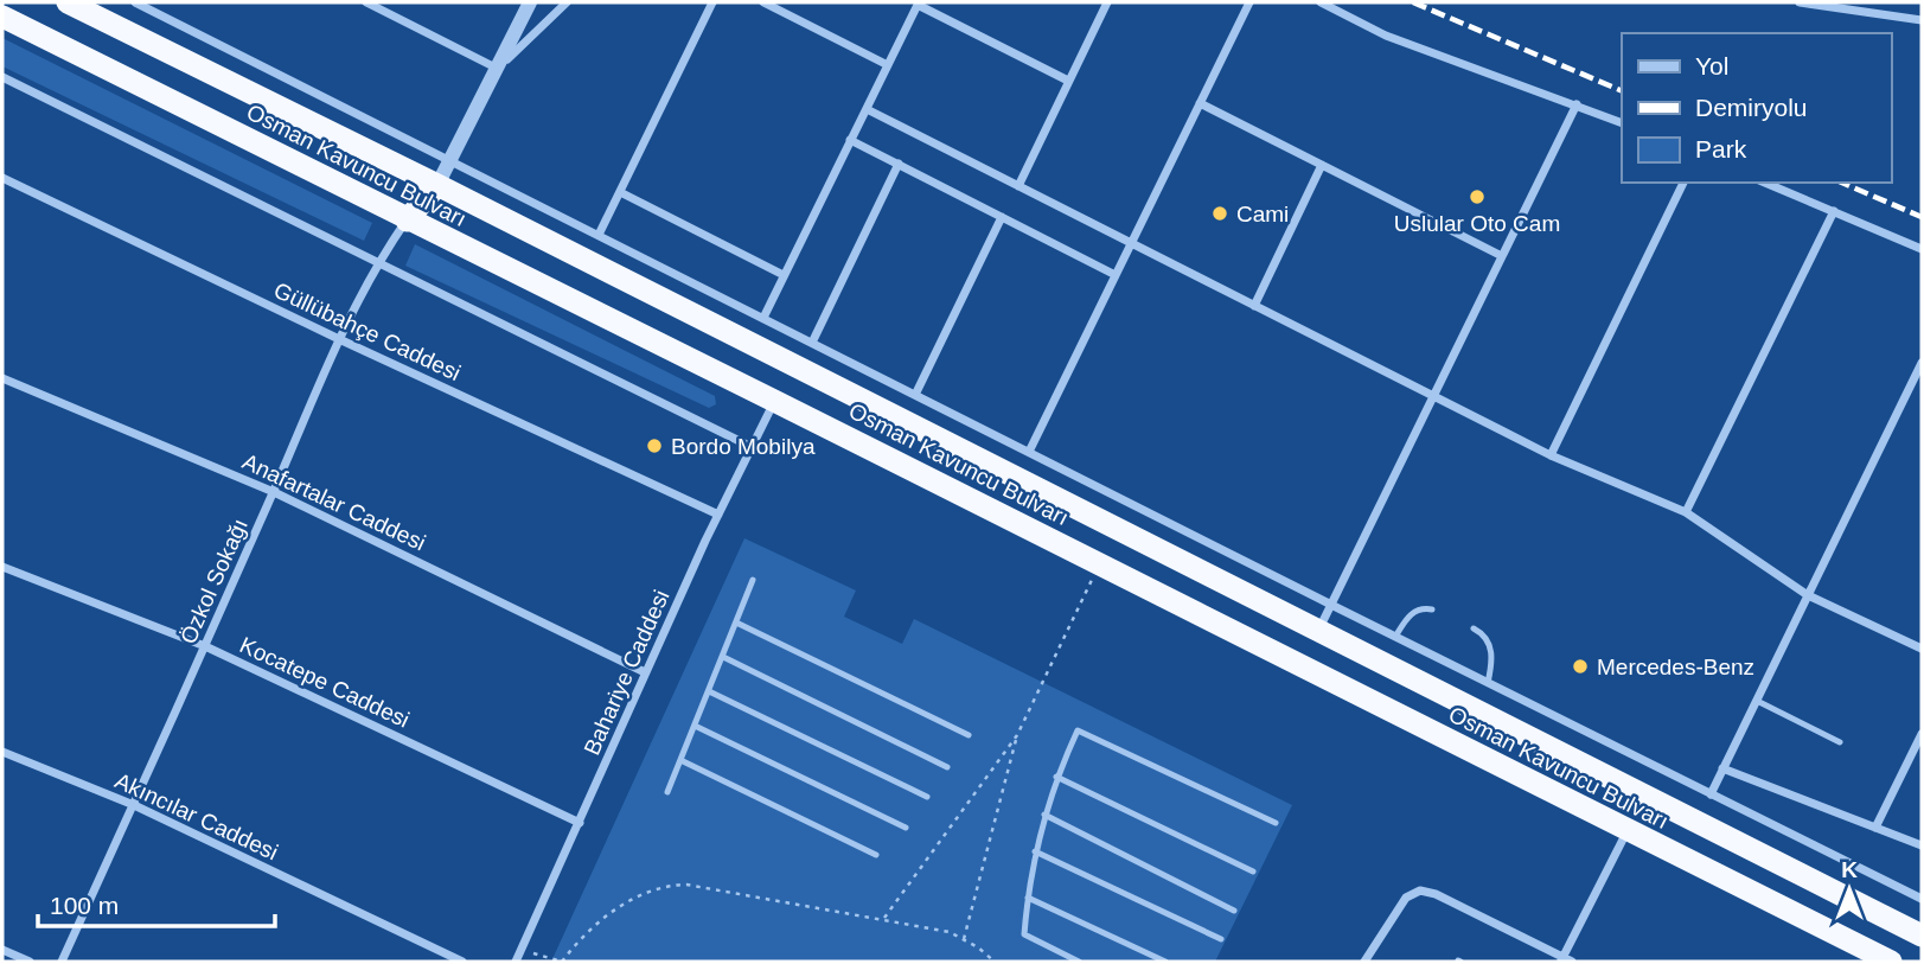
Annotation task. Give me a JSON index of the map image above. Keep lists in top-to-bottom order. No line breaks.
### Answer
{"streets":{"highway":["Osman Kavuncu Bulvarı"],"street":["Güllübahçe Caddesi","Anafartalar Caddesi","Özkol Sokağı","Bahariye Caddesi","Kocatepe Caddesi","Akıncılar Caddesi"]},"crossings":[["Osman Kavuncu Bulvarı","Özkol Sokağı"],["Osman Kavuncu Bulvarı","Bahariye Caddesi"],["Güllübahçe Caddesi","Özkol Sokağı"],["Güllübahçe Caddesi","Bahariye Caddesi"],["Anafartalar Caddesi","Özkol Sokağı"],["Anafartalar Caddesi","Bahariye Caddesi"],["Özkol Sokağı","Kocatepe Caddesi"],["Özkol Sokağı","Akıncılar Caddesi"],["Bahariye Caddesi","Kocatepe Caddesi"]],"places":["Uslular Oto Cam","Cami","Bordo Mobilya","Mercedes-Benz"],"legend":["Yol","Demiryolu","Park"],"scale_bar":"100 m","north":"top"}
